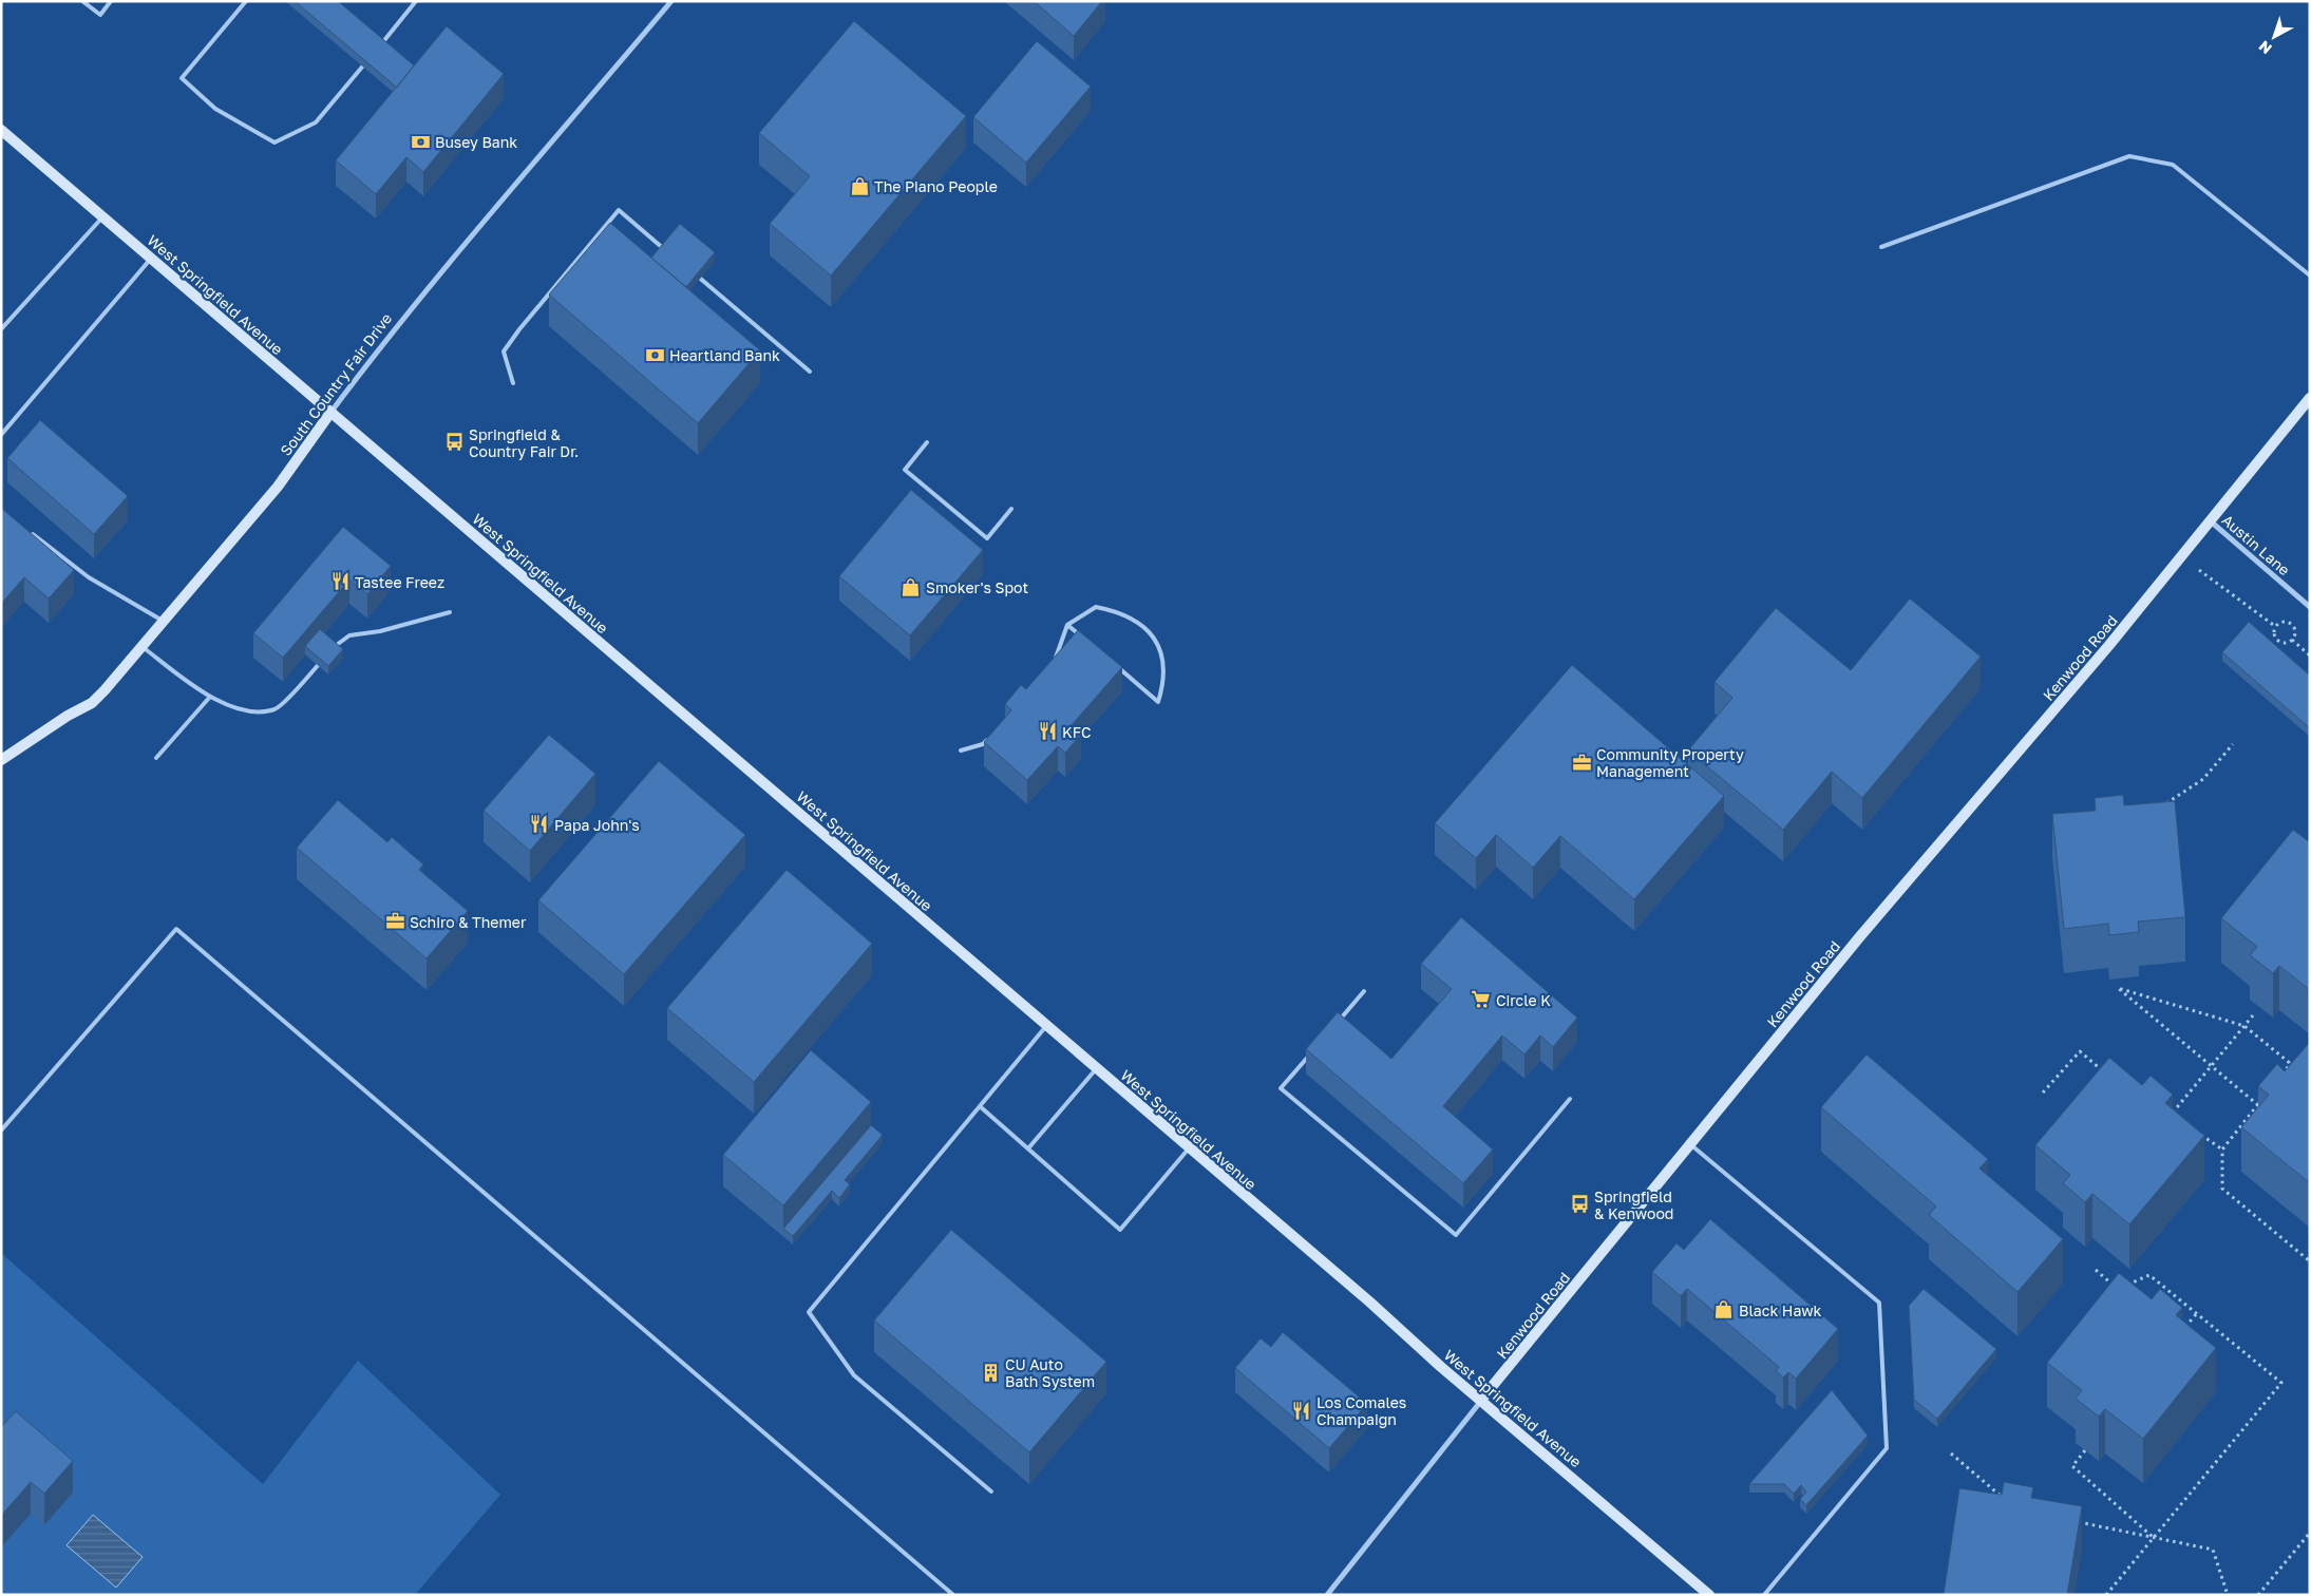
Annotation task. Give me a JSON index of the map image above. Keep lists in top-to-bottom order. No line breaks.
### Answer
{"streets":{"main road":["West Springfield Avenue","South Country Fair Drive","Kenwood Road"],"street":["Austin Lane"]},"crossings":[["West Springfield Avenue","South Country Fair Drive"],["West Springfield Avenue","Kenwood Road"],["Austin Lane","Kenwood Road"]],"places":{"bank":["Busey Bank","Heartland Bank"],"shop":["The Piano People","Smoker's Spot","Black Hawk"],"bus stop":["Springfield & Country Fair Dr.","Springfield & Kenwood"],"restaurant":["Tastee Freez","KFC","Papa John's","Los Comales Champaign"],"office":["Community Property Management","Schiro & Themer"],"supermarket":["Circle K"],"building":["CU Auto Bath System"]},"north":"bottom left"}
